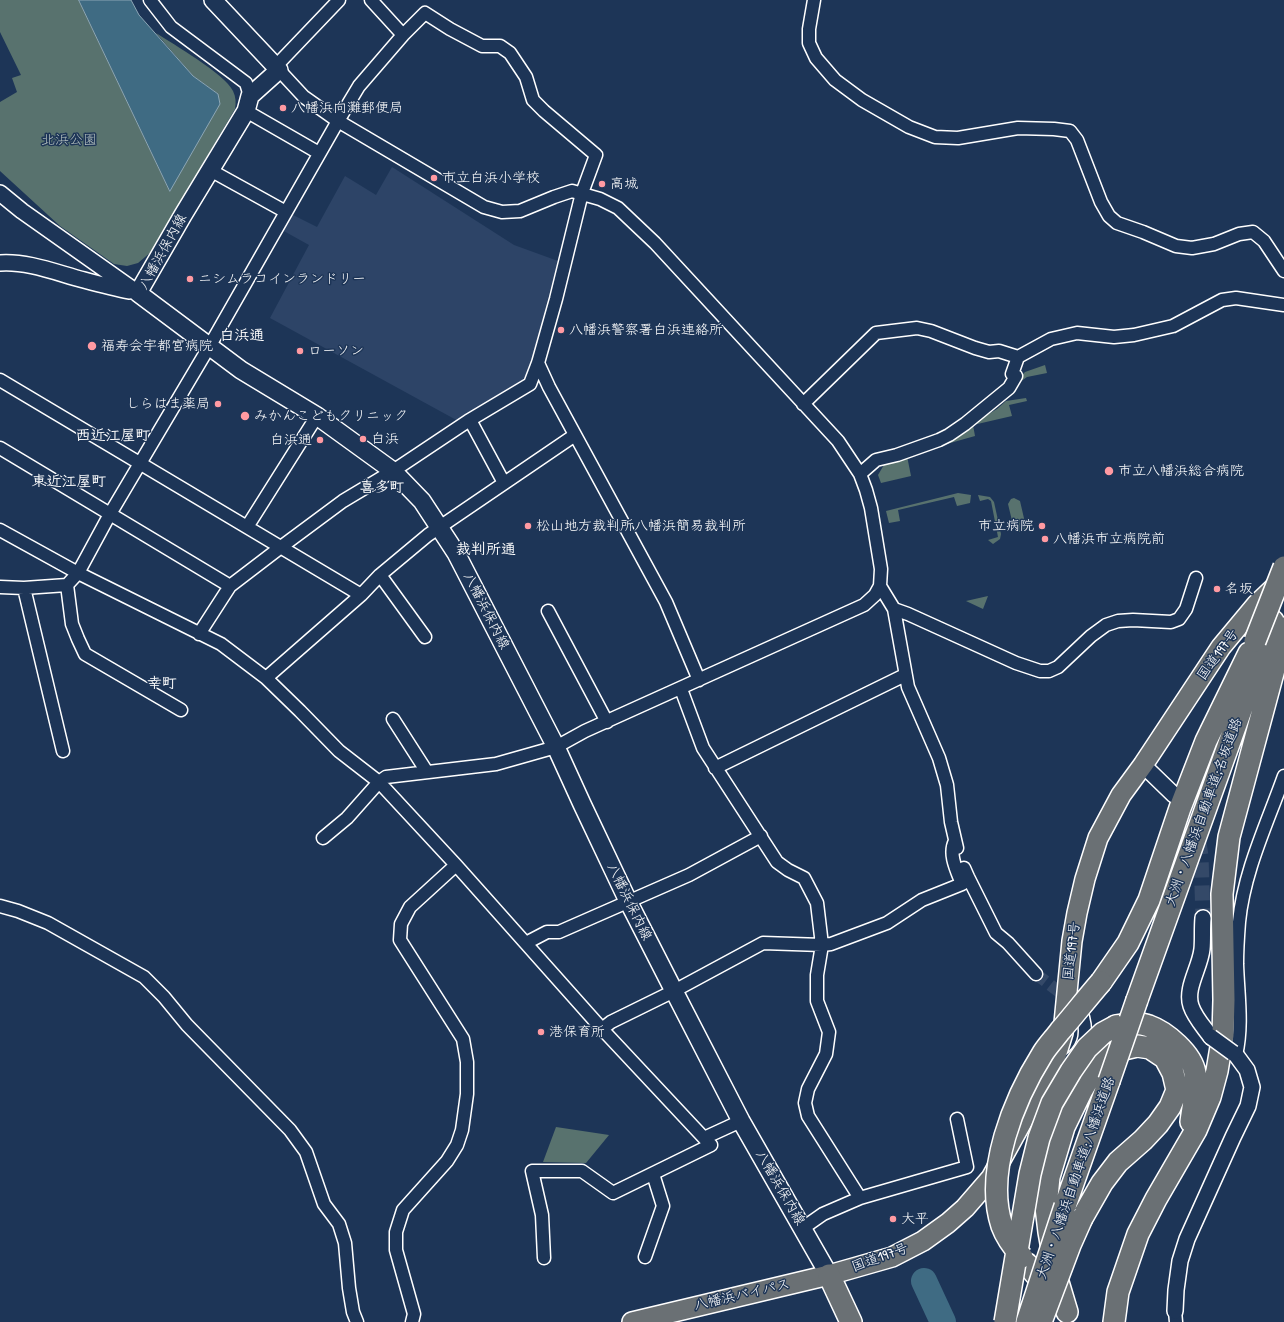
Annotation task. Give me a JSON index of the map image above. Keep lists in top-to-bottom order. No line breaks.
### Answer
{"streets":{"highway":["国道197号","大洲・八幡浜自動車道;名坂道路","大洲・八幡浜自動車道;八幡浜道路","八幡浜バイパス"],"main road":["八幡浜保内線"]},"crossings":[["八幡浜保内線","国道197号"],["八幡浜保内線","八幡浜バイパス"],["国道197号","八幡浜バイパス"],["大洲・八幡浜自動車道;名坂道路","大洲・八幡浜自動車道;八幡浜道路"]],"districts":["白浜通","西近江屋町","東近江屋町","喜多町","裁判所通","幸町"],"parks":["北浜公園"],"places":["八幡浜向灘郵便局","市立白浜小学校","高城","ニシムラコインランドリー","八幡浜警察署白浜連絡所","福寿会宇都宮病院","ローソン","しらはま薬局","みかんこどもクリニック","白浜","白浜通","市立八幡浜総合病院","松山地方裁判所八幡浜簡易裁判所","市立病院","八幡浜市立病院前","名坂","港保育所","大平"]}
